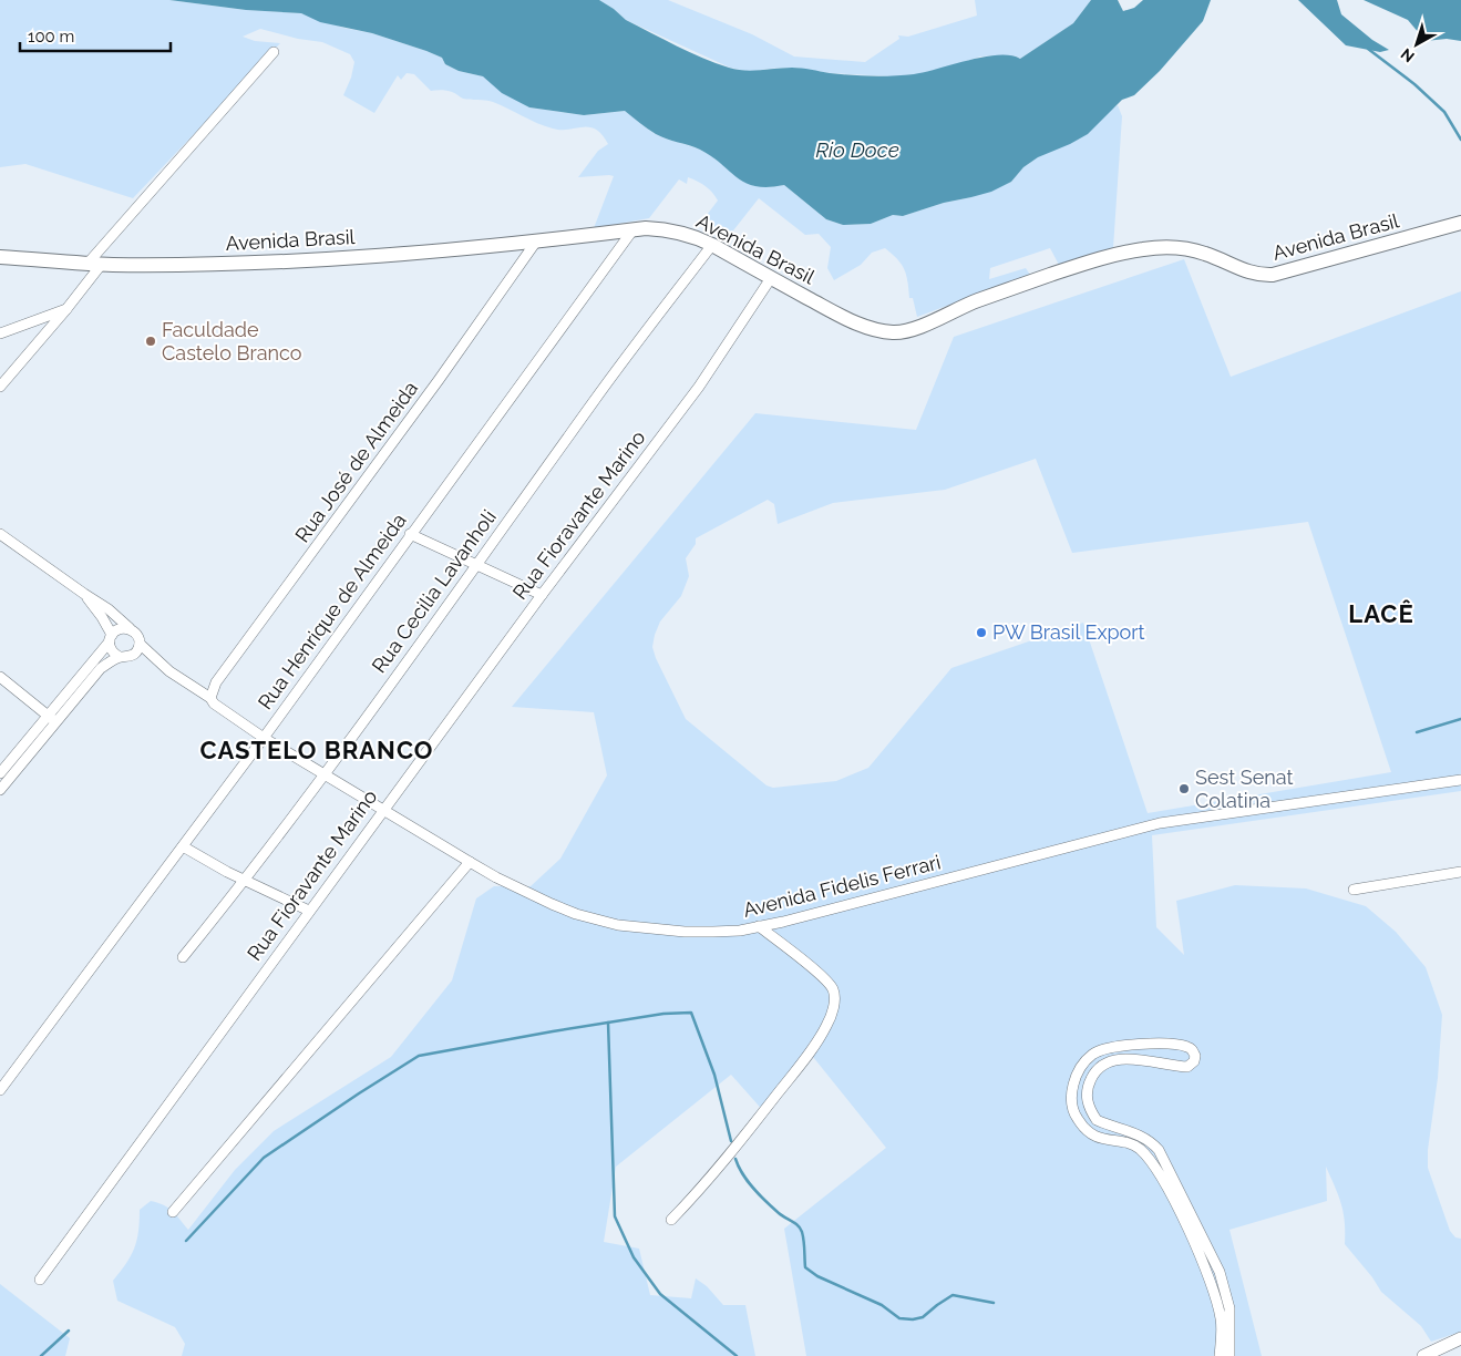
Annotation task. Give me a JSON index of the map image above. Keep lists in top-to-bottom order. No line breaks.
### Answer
{"streets":{"main road":["Avenida Brasil"],"street":["Rua José de Almeida","Rua Fioravante Marino","Rua Cecilia Lavanholi","Rua Henrique de Almeida","Avenida Fidelis Ferrari"]},"crossings":[["Avenida Brasil","Rua José de Almeida"],["Avenida Brasil","Rua Fioravante Marino"],["Avenida Brasil","Rua Cecilia Lavanholi"],["Avenida Brasil","Rua Henrique de Almeida"],["Rua José de Almeida","Avenida Fidelis Ferrari"],["Rua Fioravante Marino","Avenida Fidelis Ferrari"],["Rua Cecilia Lavanholi","Avenida Fidelis Ferrari"],["Rua Henrique de Almeida","Avenida Fidelis Ferrari"]],"districts":["LACÊ","CASTELO BRANCO"],"water":["Rio Doce"],"places":["Faculdade Castelo Branco","PW Brasil Export","Sest Senat Colatina"],"scale_bar":"100 m","north":"bottom left"}
